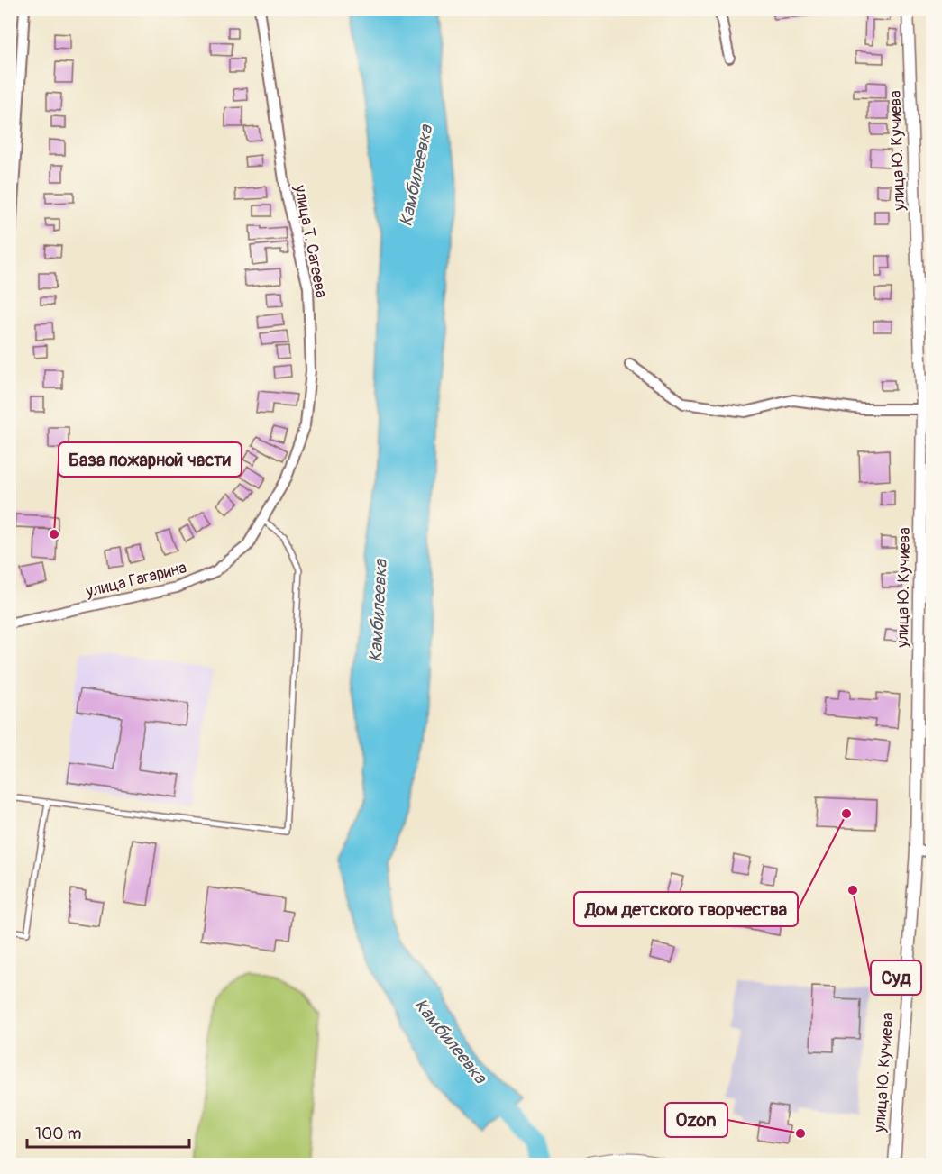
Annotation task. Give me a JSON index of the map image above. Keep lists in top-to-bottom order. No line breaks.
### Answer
{"streets":{"street":["улица Ю. Кучиева","улица Т. Сагеева","улица Гагарина"]},"crossings":[["улица Т. Сагеева","улица Гагарина"]],"water":["Камбилеевка"],"places":["База пожарной части","Дом детского творчества","Суд","Ozon"],"scale_bar":"100 m"}
